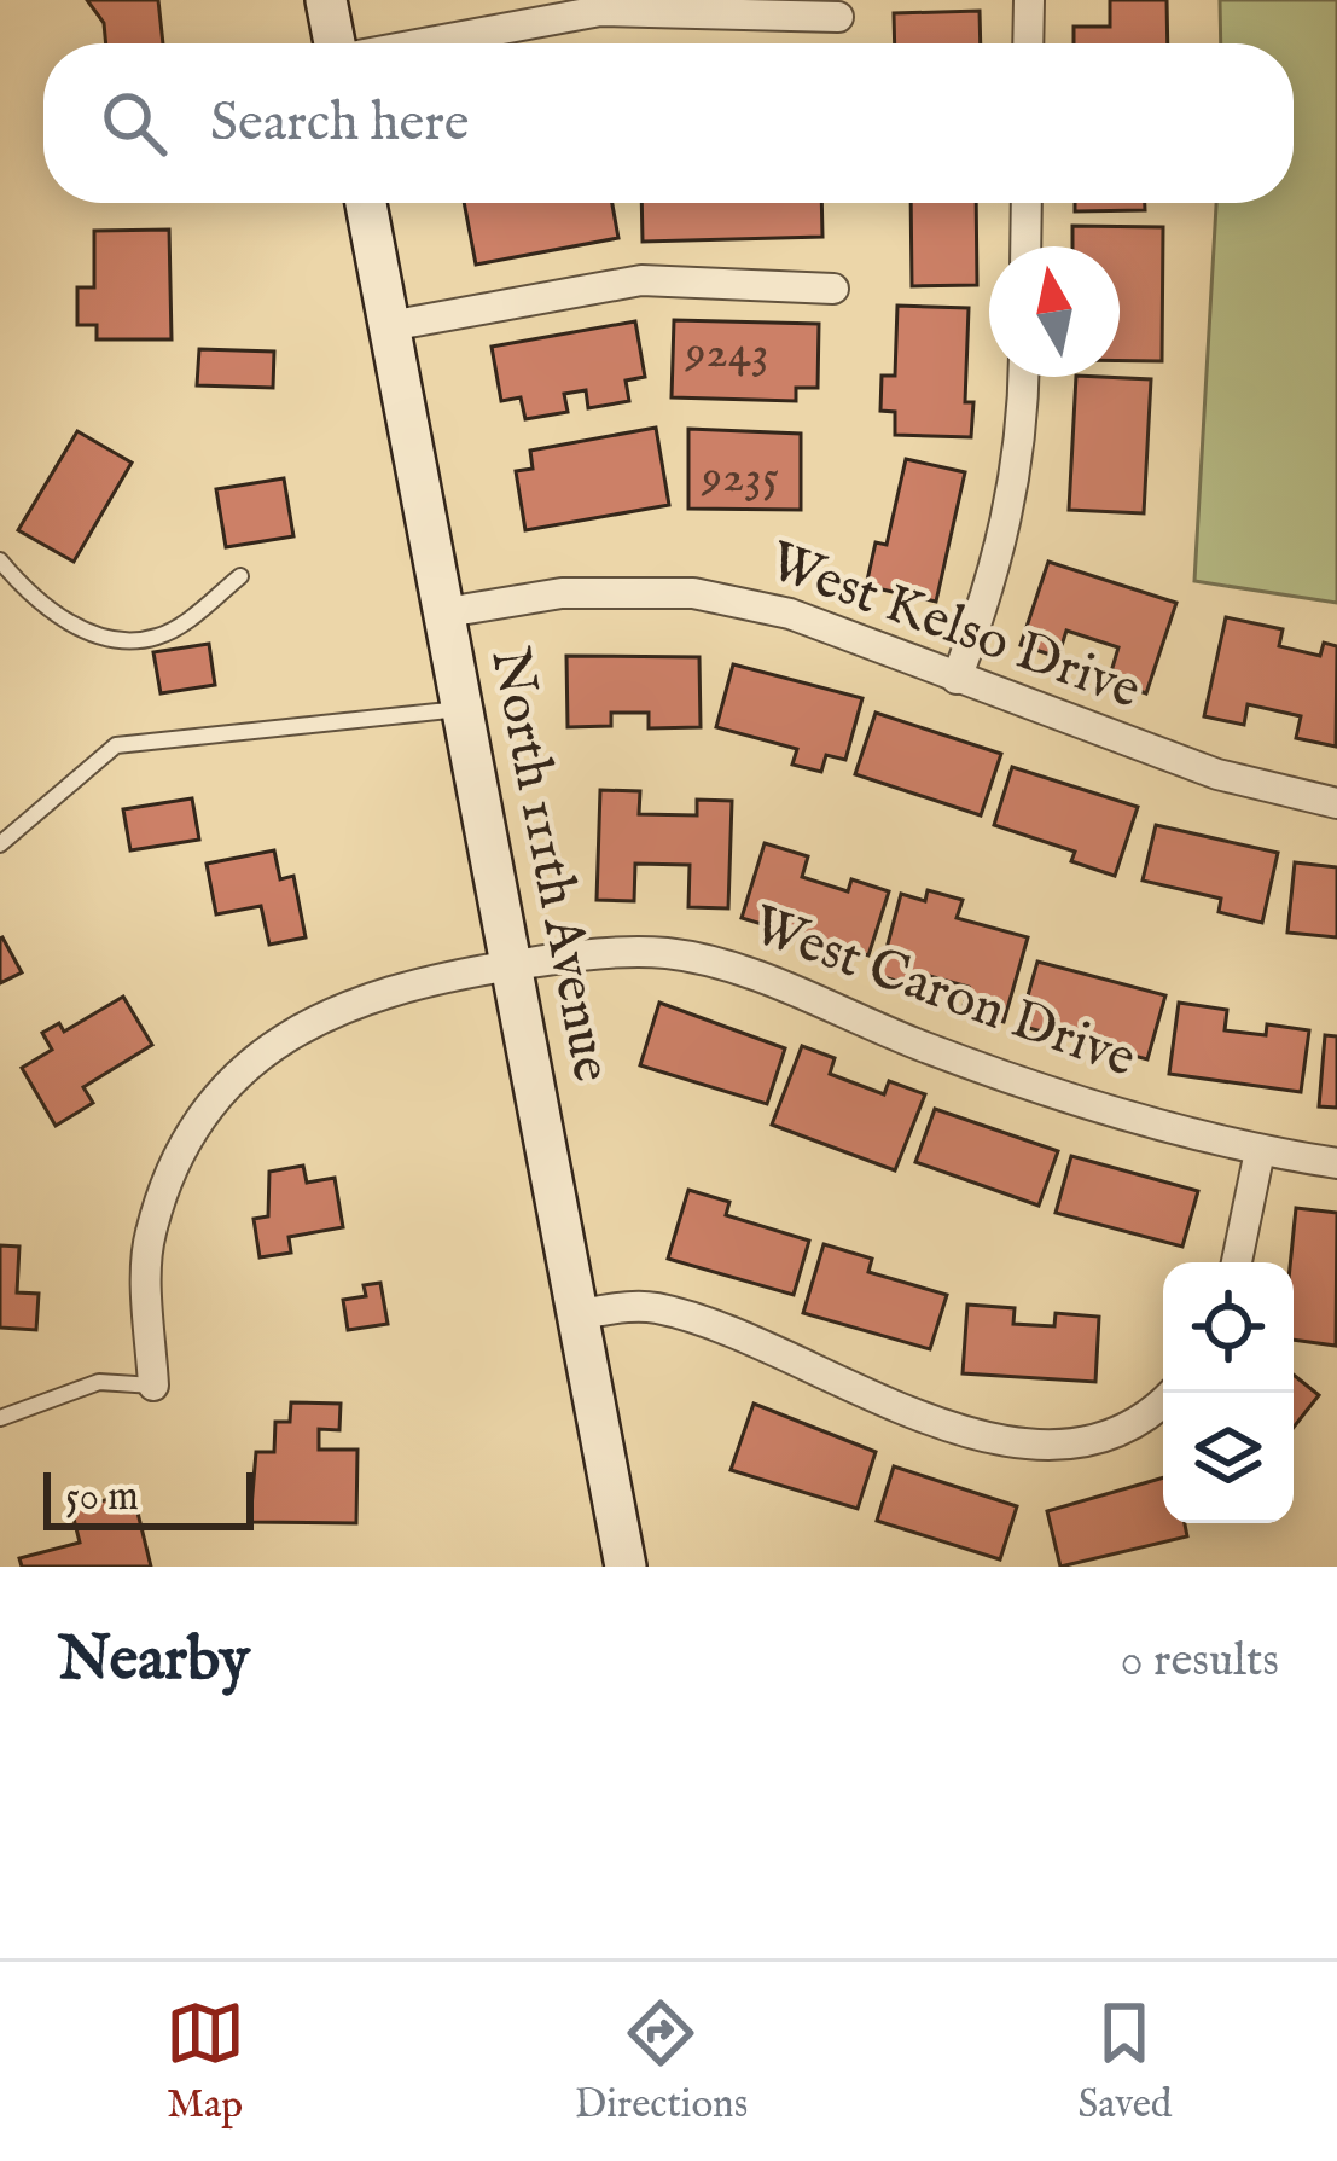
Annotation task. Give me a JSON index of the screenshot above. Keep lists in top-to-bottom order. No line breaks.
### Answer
{"streets":{"street":["West Kelso Drive","North 111th Avenue","West Caron Drive"]},"crossings":[["West Kelso Drive","North 111th Avenue"],["North 111th Avenue","West Caron Drive"]],"house_numbers":["9243","9235"],"scale_bar":"50 m","north":"top","page":{"search":"Search here","scale":"50 m","heading":["Nearby","0 results"],"nav":["Map","Directions","Saved"]}}
